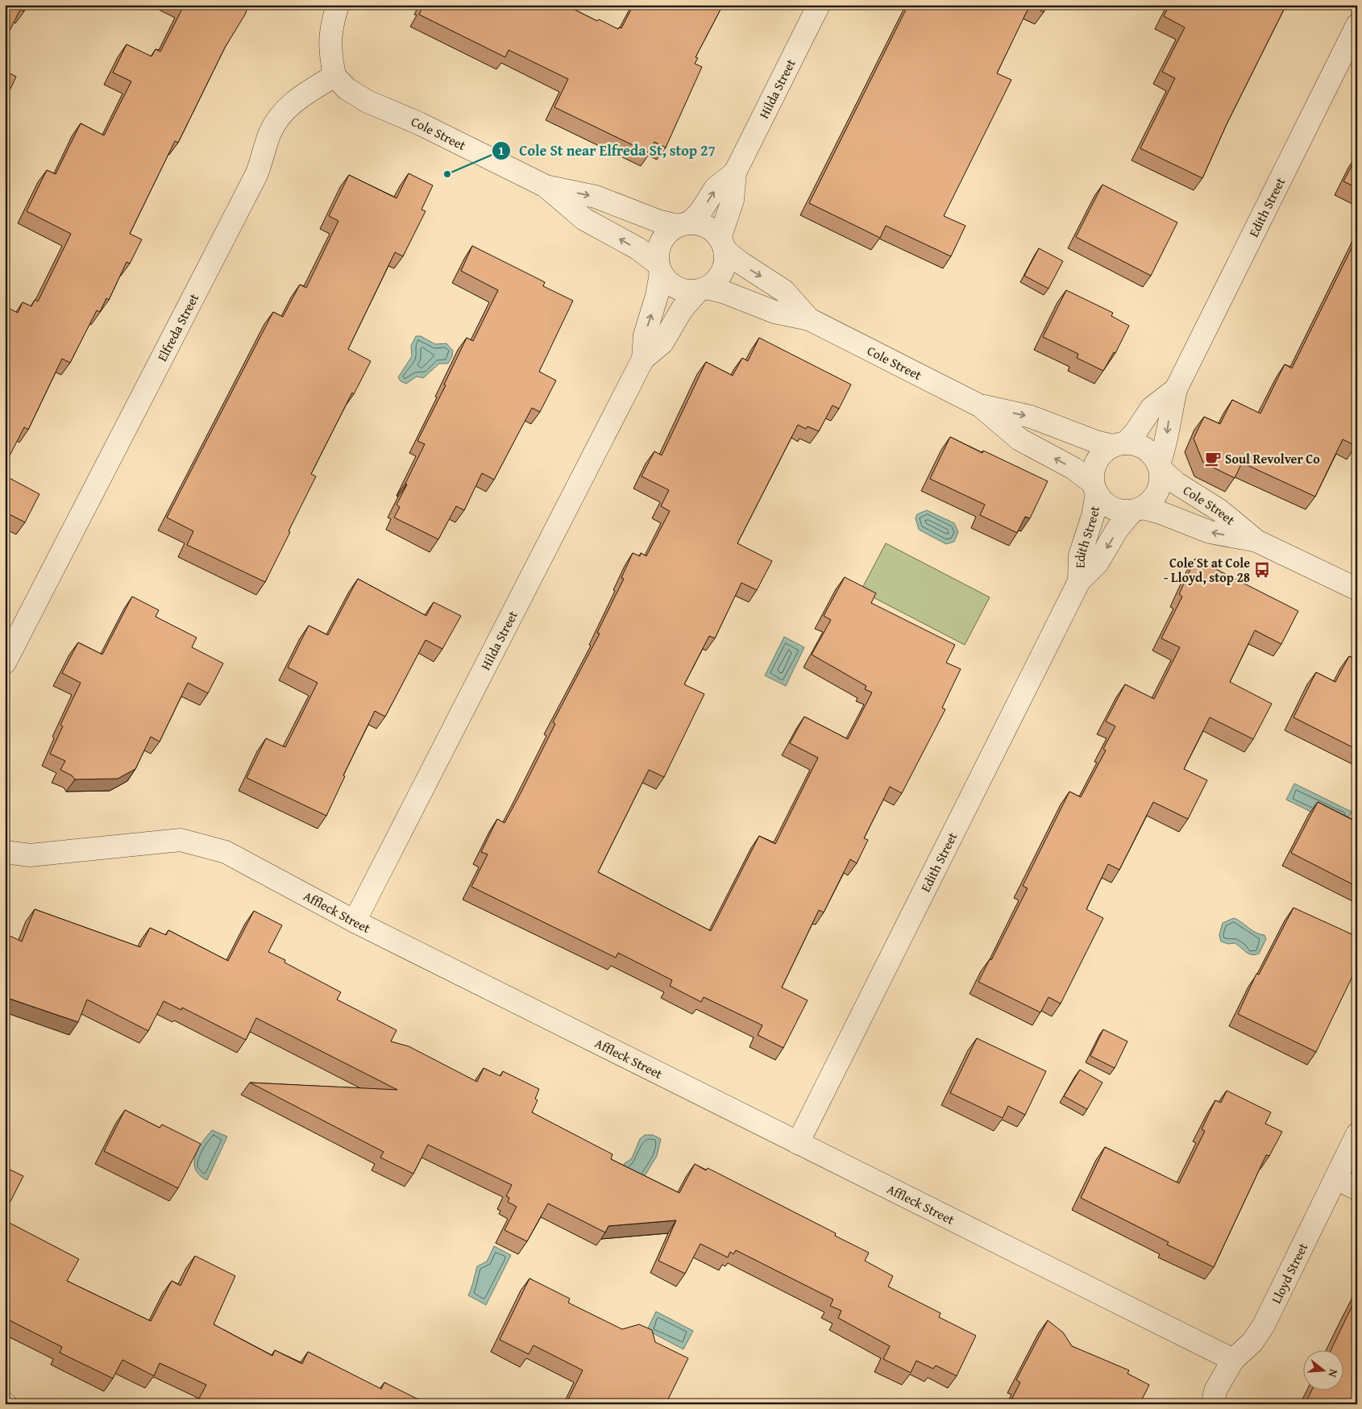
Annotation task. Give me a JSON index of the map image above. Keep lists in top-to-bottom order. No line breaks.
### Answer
{"streets":{"street":["Hilda Street","Cole Street","Edith Street","Elfreda Street","Affleck Street","Lloyd Street"]},"crossings":[["Hilda Street","Cole Street"],["Hilda Street","Affleck Street"],["Cole Street","Edith Street"],["Cole Street","Elfreda Street"],["Edith Street","Affleck Street"],["Affleck Street","Lloyd Street"]],"places":{"other":["Cole St near Elfreda St, stop 27"],"cafe":["Soul Revolver Co"],"bus stop":["Cole St at Cole - Lloyd, stop 28"]},"north":"right"}
